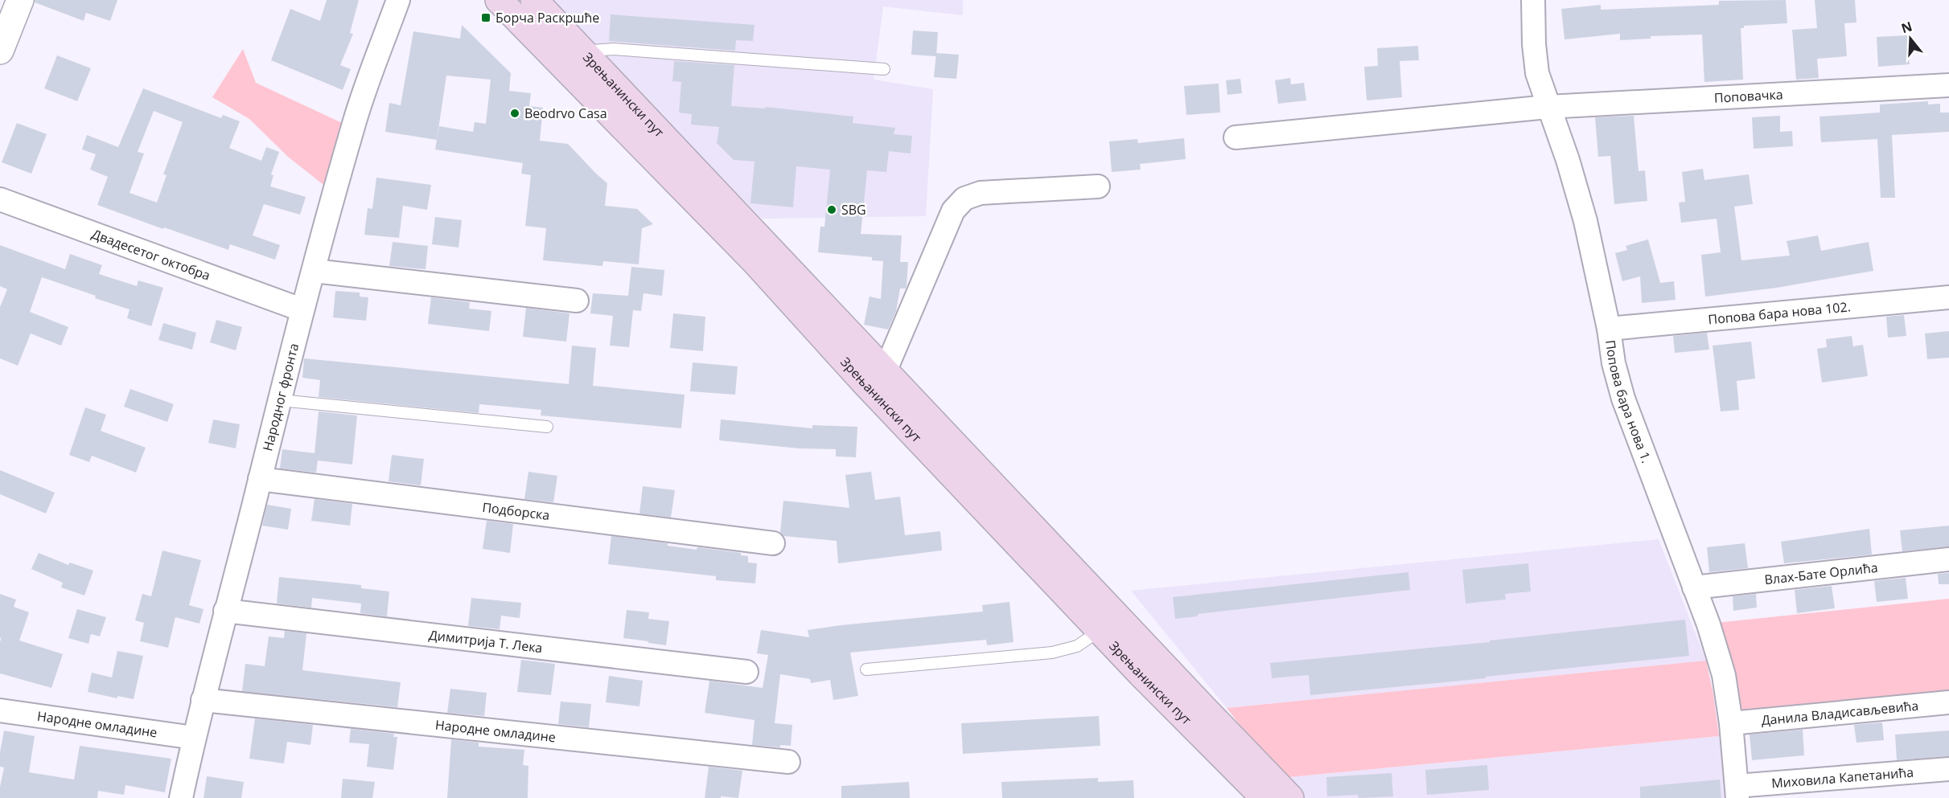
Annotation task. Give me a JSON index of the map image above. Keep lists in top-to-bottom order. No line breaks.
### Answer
{"streets":{"main road":["Зрењанински пут"],"street":["Поповачка","Двадесетог октобра","Попова бара нова 102.","Народног фронта","Попова бара нова 1.","Подборска","Влах-Бате Орлића","Димитрија Т. Лека","Данила Владисављевића","Народне омладине","Миховила Капетанића"]},"crossings":[["Поповачка","Попова бара нова 1."],["Двадесетог октобра","Народног фронта"],["Попова бара нова 102.","Попова бара нова 1."],["Народног фронта","Подборска"],["Народног фронта","Димитрија Т. Лека"],["Народног фронта","Народне омладине"],["Попова бара нова 1.","Влах-Бате Орлића"],["Попова бара нова 1.","Данила Владисављевића"],["Попова бара нова 1.","Миховила Капетанића"]],"places":{"transit":["Борча Раскршће"],"other":["Beodrvo Casa","SBG"]},"north":"top"}
